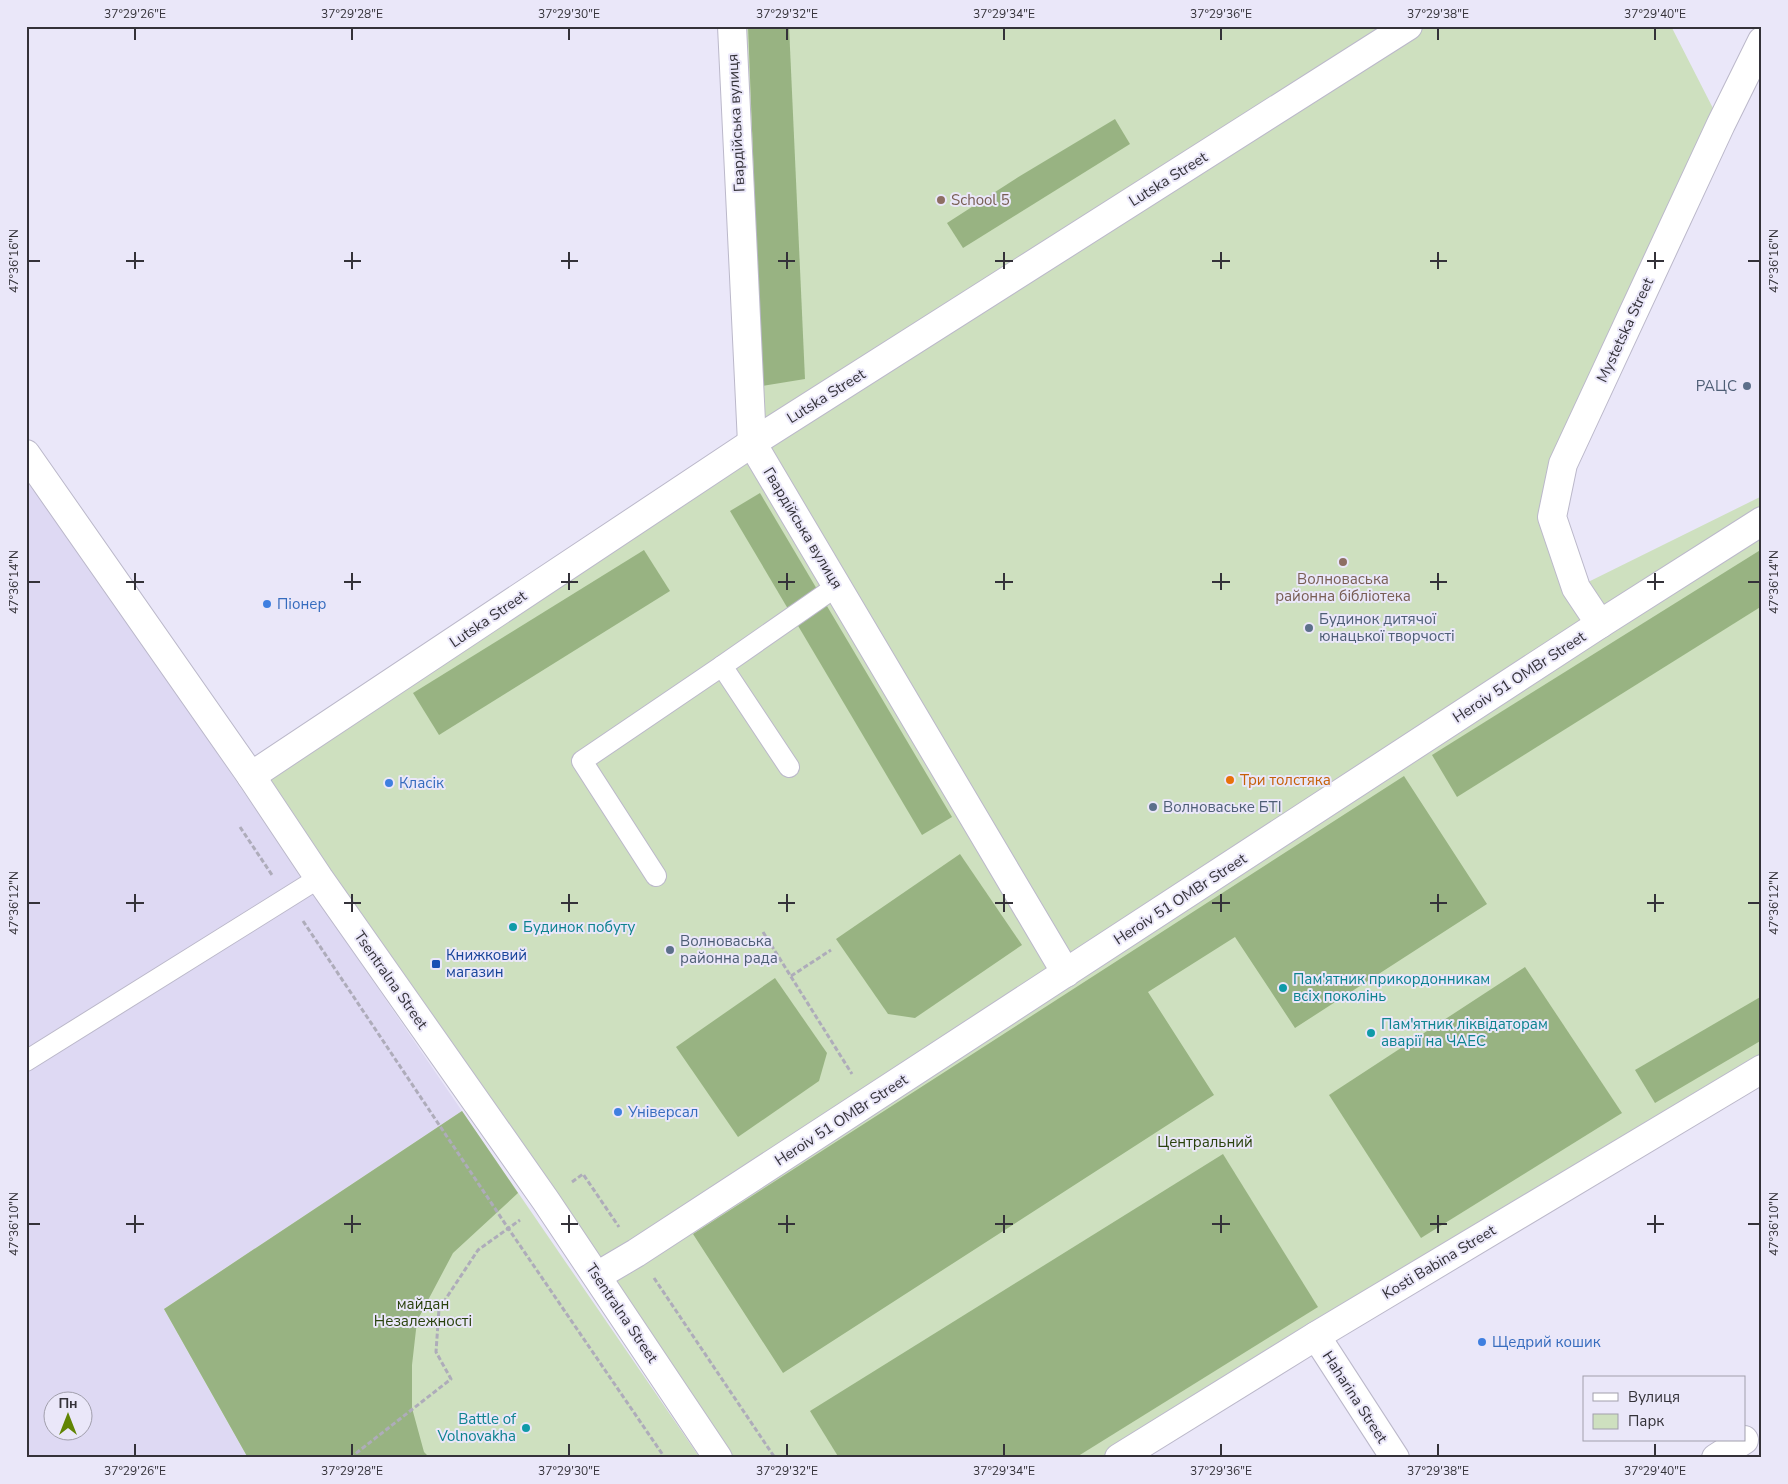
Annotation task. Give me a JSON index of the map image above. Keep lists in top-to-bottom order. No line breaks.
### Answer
{"streets":{"street":["Гвардійська вулиця","Lutska Street","Mystetska Street","Heroiv 51 OMBr Street","Tsentralna Street","Kosti Babina Street","Haharina Street"]},"crossings":[["Гвардійська вулиця","Lutska Street"],["Гвардійська вулиця","Heroiv 51 OMBr Street"],["Lutska Street","Tsentralna Street"],["Mystetska Street","Heroiv 51 OMBr Street"],["Heroiv 51 OMBr Street","Tsentralna Street"],["Kosti Babina Street","Haharina Street"]],"parks":["Центральний","майдан Незалежності"],"places":{"other":["School 5","РАЦС","Волноваська районна бібліотека","Піонер","Будинок дитячої юнацької творчості","Три толстяка","Класік","Волноваське БТІ","Будинок побуту","Волноваська районна рада","Пам'ятник прикордонникам всіх поколінь","Пам'ятник ліквідаторам аварії на ЧАЕС","Універсал","Щедрий кошик","Battle of Volnovakha"],"transit":["Книжковий магазин"]},"legend":["Вулиця","Парк"],"north":"top","coordinates":["37°29'26\"E","37°29'28\"E","37°29'30\"E","37°29'32\"E","37°29'34\"E","37°29'36\"E","37°29'38\"E","37°29'40\"E","47°36'16\"N","47°36'14\"N","47°36'12\"N","47°36'10\"N"]}
